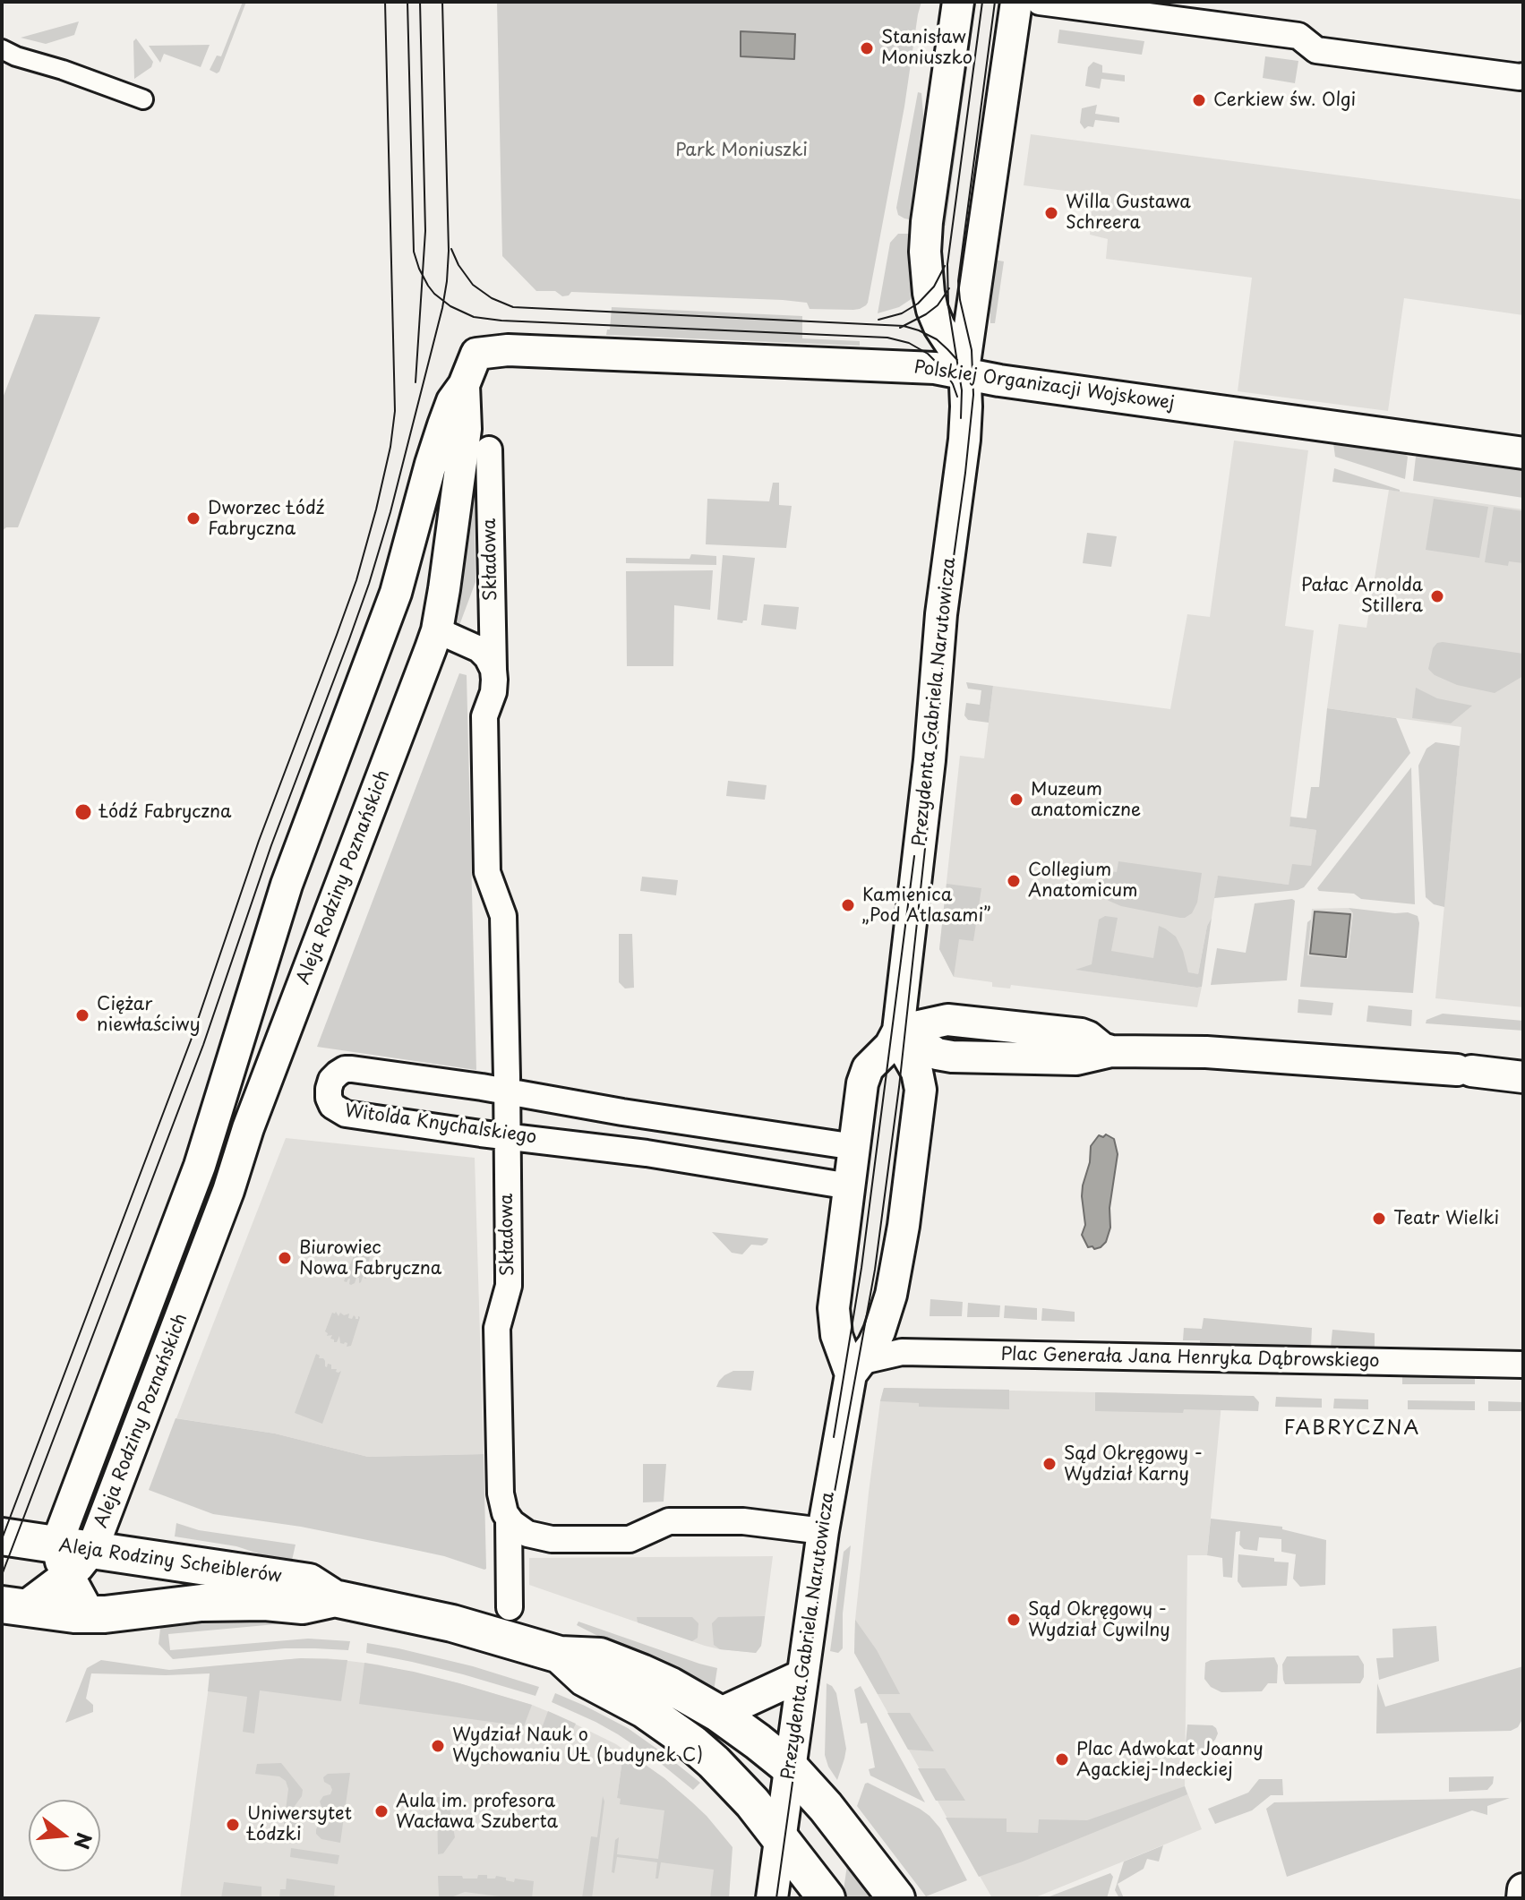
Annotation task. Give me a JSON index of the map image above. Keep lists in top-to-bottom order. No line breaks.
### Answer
{"streets":{"main road":["Aleja Rodziny Scheiblerów"],"street":["Polskiej Organizacji Wojskowej","Składowa","Prezydenta Gabriela Narutowicza","Aleja Rodziny Poznańskich","Witolda Knychalskiego","Plac Generała Jana Henryka Dąbrowskiego"]},"crossings":[["Polskiej Organizacji Wojskowej","Prezydenta Gabriela Narutowicza"],["Polskiej Organizacji Wojskowej","Aleja Rodziny Poznańskich"],["Składowa","Witolda Knychalskiego"],["Prezydenta Gabriela Narutowicza","Plac Generała Jana Henryka Dąbrowskiego"],["Prezydenta Gabriela Narutowicza","Aleja Rodziny Scheiblerów"],["Aleja Rodziny Poznańskich","Aleja Rodziny Scheiblerów"]],"districts":["FABRYCZNA"],"parks":["Park Moniuszki"],"places":["Stanisław Moniuszko","Cerkiew św. Olgi","Willa Gustawa Schreera","Dworzec Łódź Fabryczna","Pałac Arnolda Stillera","Muzeum anatomiczne","Łódź Fabryczna","Collegium Anatomicum","Kamienica „Pod Atlasami”","Ciężar niewłaściwy","Teatr Wielki","Biurowiec Nowa Fabryczna","Sąd Okręgowy - Wydział Karny","Sąd Okręgowy - Wydział Cywilny","Wydział Nauk o Wychowaniu UŁ (budynek C)","Plac Adwokat Joanny Agackiej-Indeckiej","Aula im. profesora Wacława Szuberta","Uniwersytet Łódzki"],"north":"right"}
